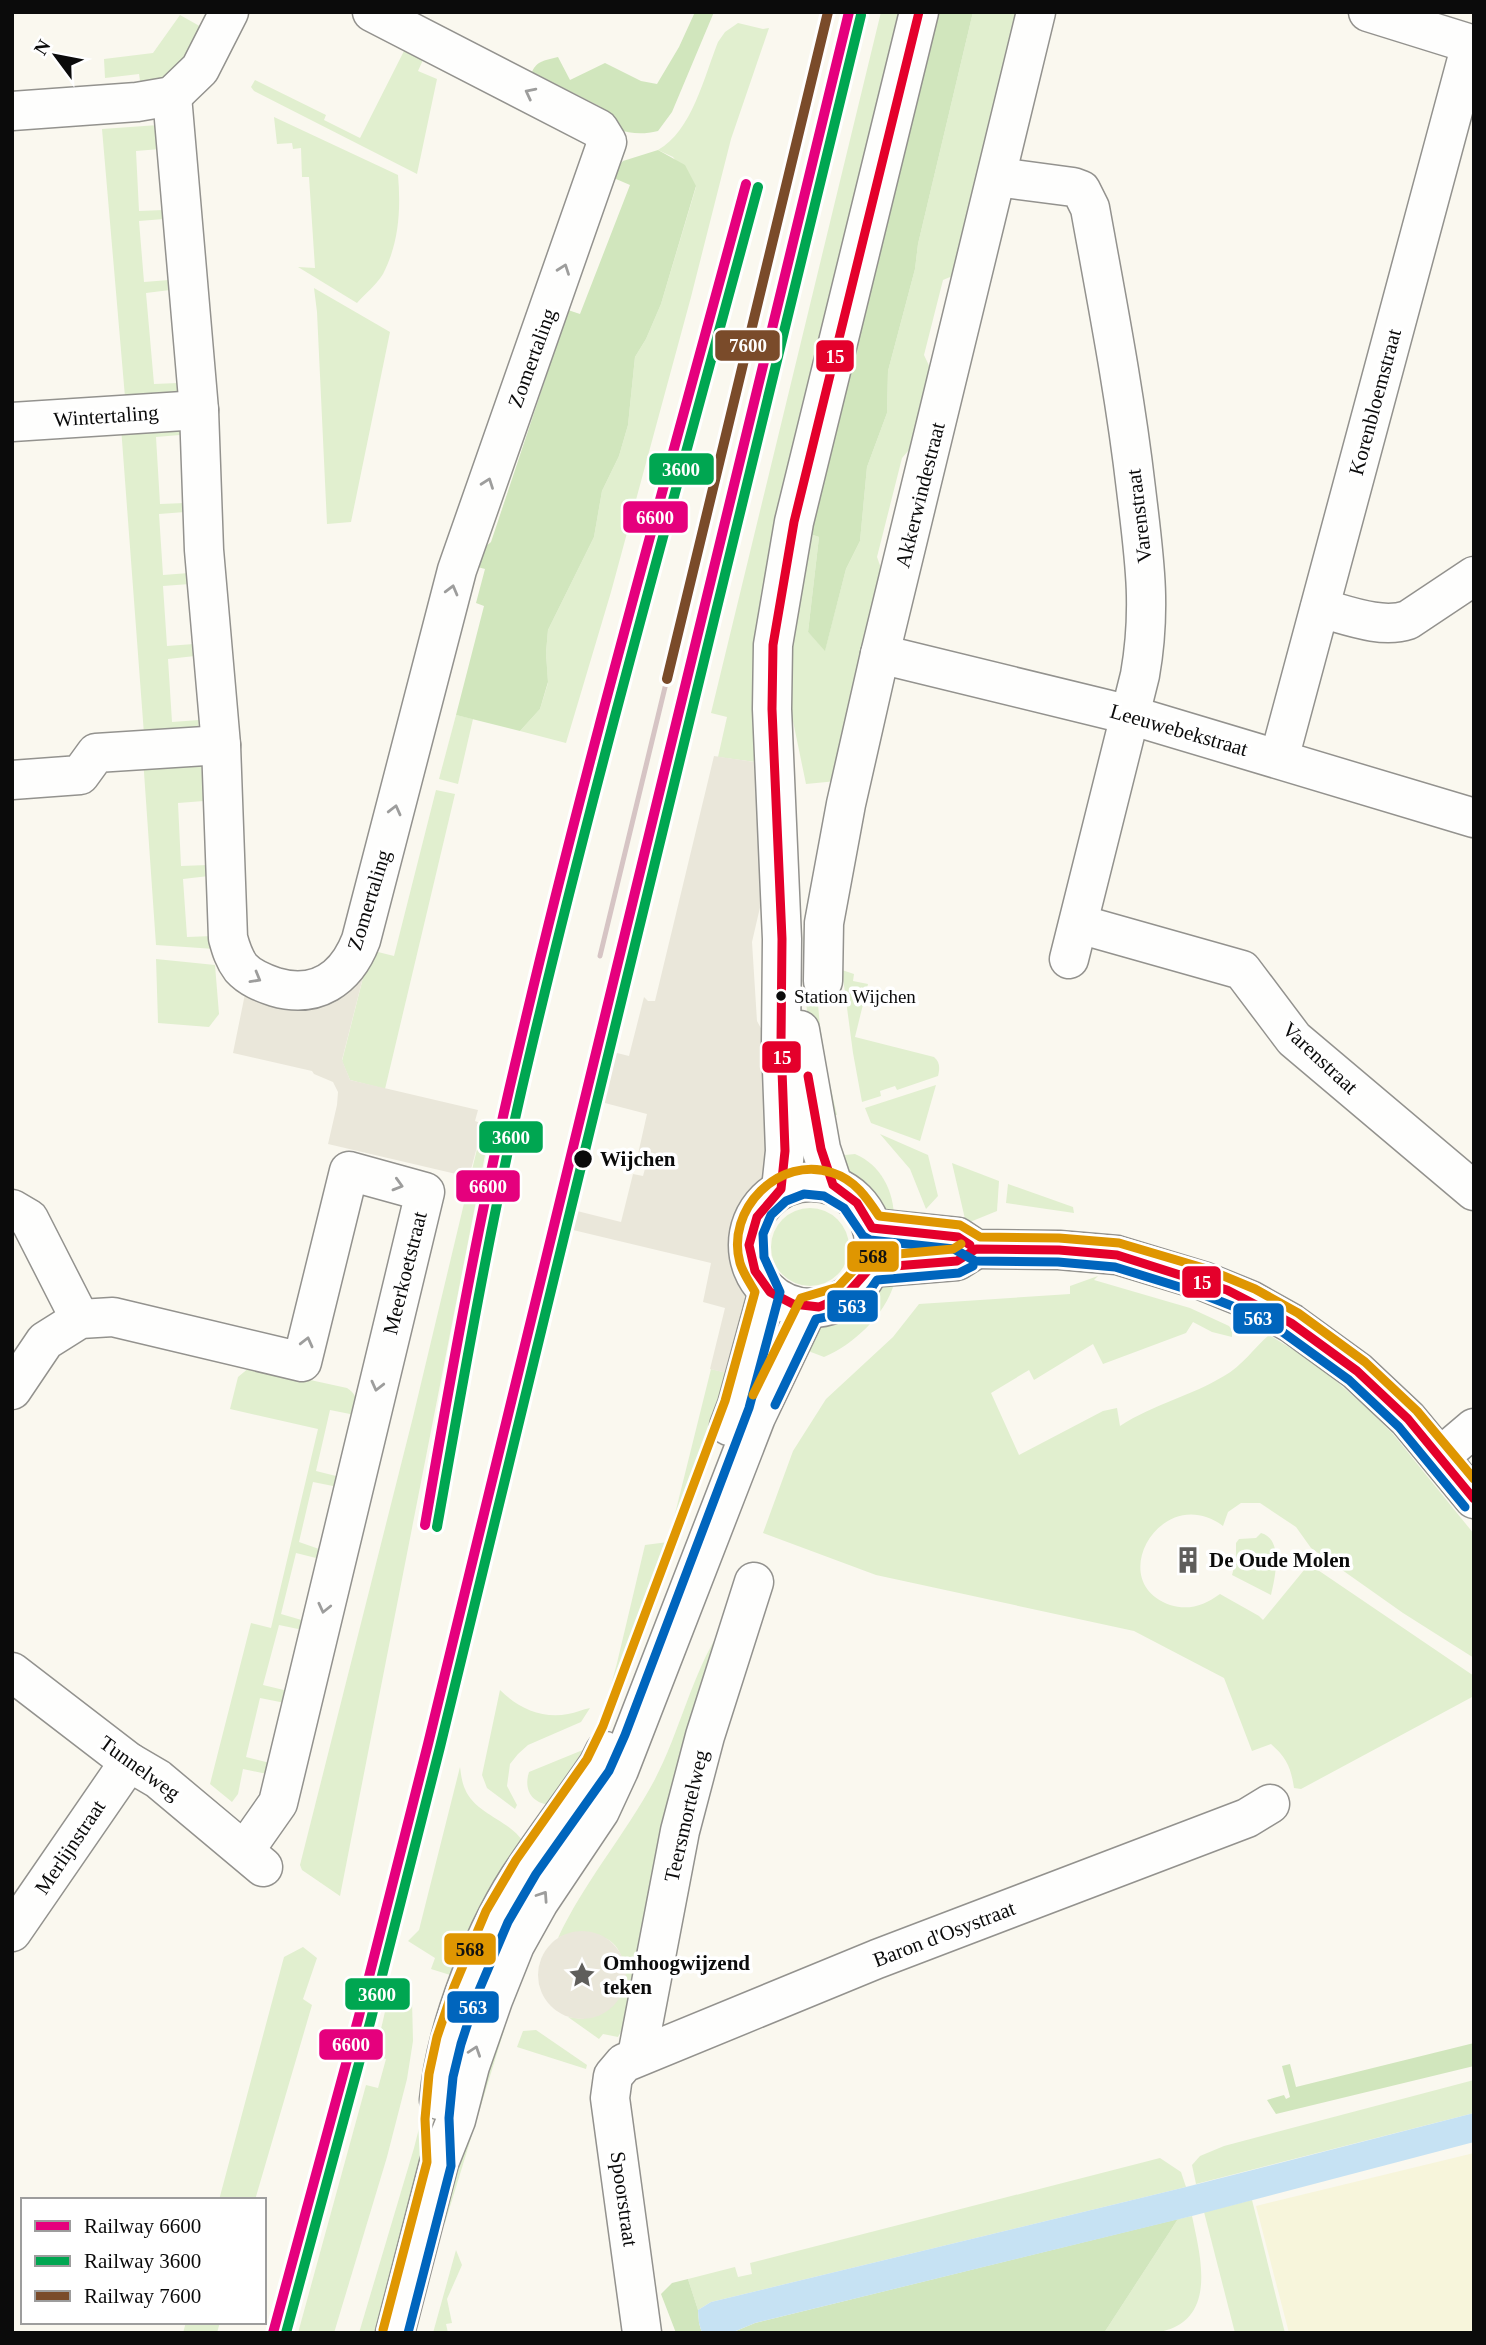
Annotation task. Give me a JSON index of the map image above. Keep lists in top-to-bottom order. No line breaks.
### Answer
{"streets":{"street":["Zomertaling","Korenbloemstraat","Wintertaling","Akkerwindestraat","Varenstraat","Leeuwebekstraat","Meerkoetstraat","Tunnelweg","Teersmortelweg","Merlijnstraat","Baron d'Osystraat","Spoorstraat"]},"crossings":[["Zomertaling","Wintertaling"],["Korenbloemstraat","Leeuwebekstraat"],["Akkerwindestraat","Varenstraat"],["Akkerwindestraat","Leeuwebekstraat"],["Varenstraat","Leeuwebekstraat"],["Meerkoetstraat","Tunnelweg"],["Tunnelweg","Merlijnstraat"],["Teersmortelweg","Baron d'Osystraat"],["Teersmortelweg","Spoorstraat"],["Baron d'Osystraat","Spoorstraat"]],"places":{"other":["Station Wijchen","Wijchen"],"building":["De Oude Molen"],"place":["Omhoogwijzend teken"]},"lines":["rail line 6600","rail line 7600","transit line 15","rail line 3600","transit line 568","transit line 563"],"legend":["Railway 6600","Railway 3600","Railway 7600"],"north":"top left"}
